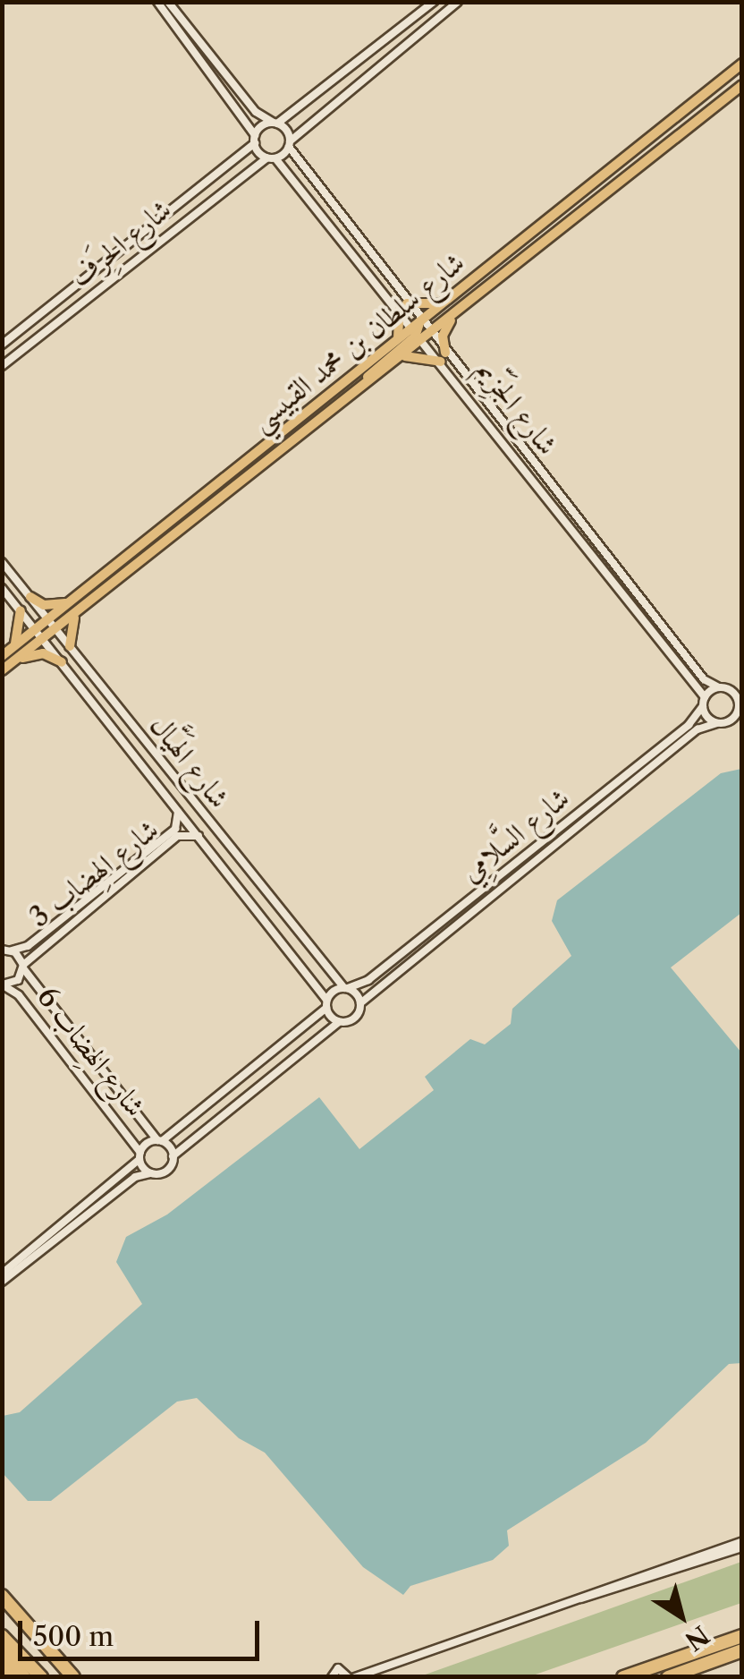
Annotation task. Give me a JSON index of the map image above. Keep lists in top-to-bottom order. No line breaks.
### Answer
{"streets":{"main road":["شارع سلطان بن محمد القبيسي"],"street":["شارع الحِرَف","شارع الجَزِّيم","شارع الهَيَّال","شارع السَّلامِي","شارع الهِضاب 3","شارع الهِضاب 6"]},"crossings":[["شارع الحِرَف","شارع الجَزِّيم"],["شارع سلطان بن محمد القبيسي","شارع الجَزِّيم"],["شارع سلطان بن محمد القبيسي","شارع الهَيَّال"],["شارع الجَزِّيم","شارع السَّلامِي"],["شارع الهَيَّال","شارع السَّلامِي"],["شارع الهَيَّال","شارع الهِضاب 3"],["شارع الهِضاب 3","شارع الهِضاب 6"]],"scale_bar":"500 m","north":"bottom right"}
